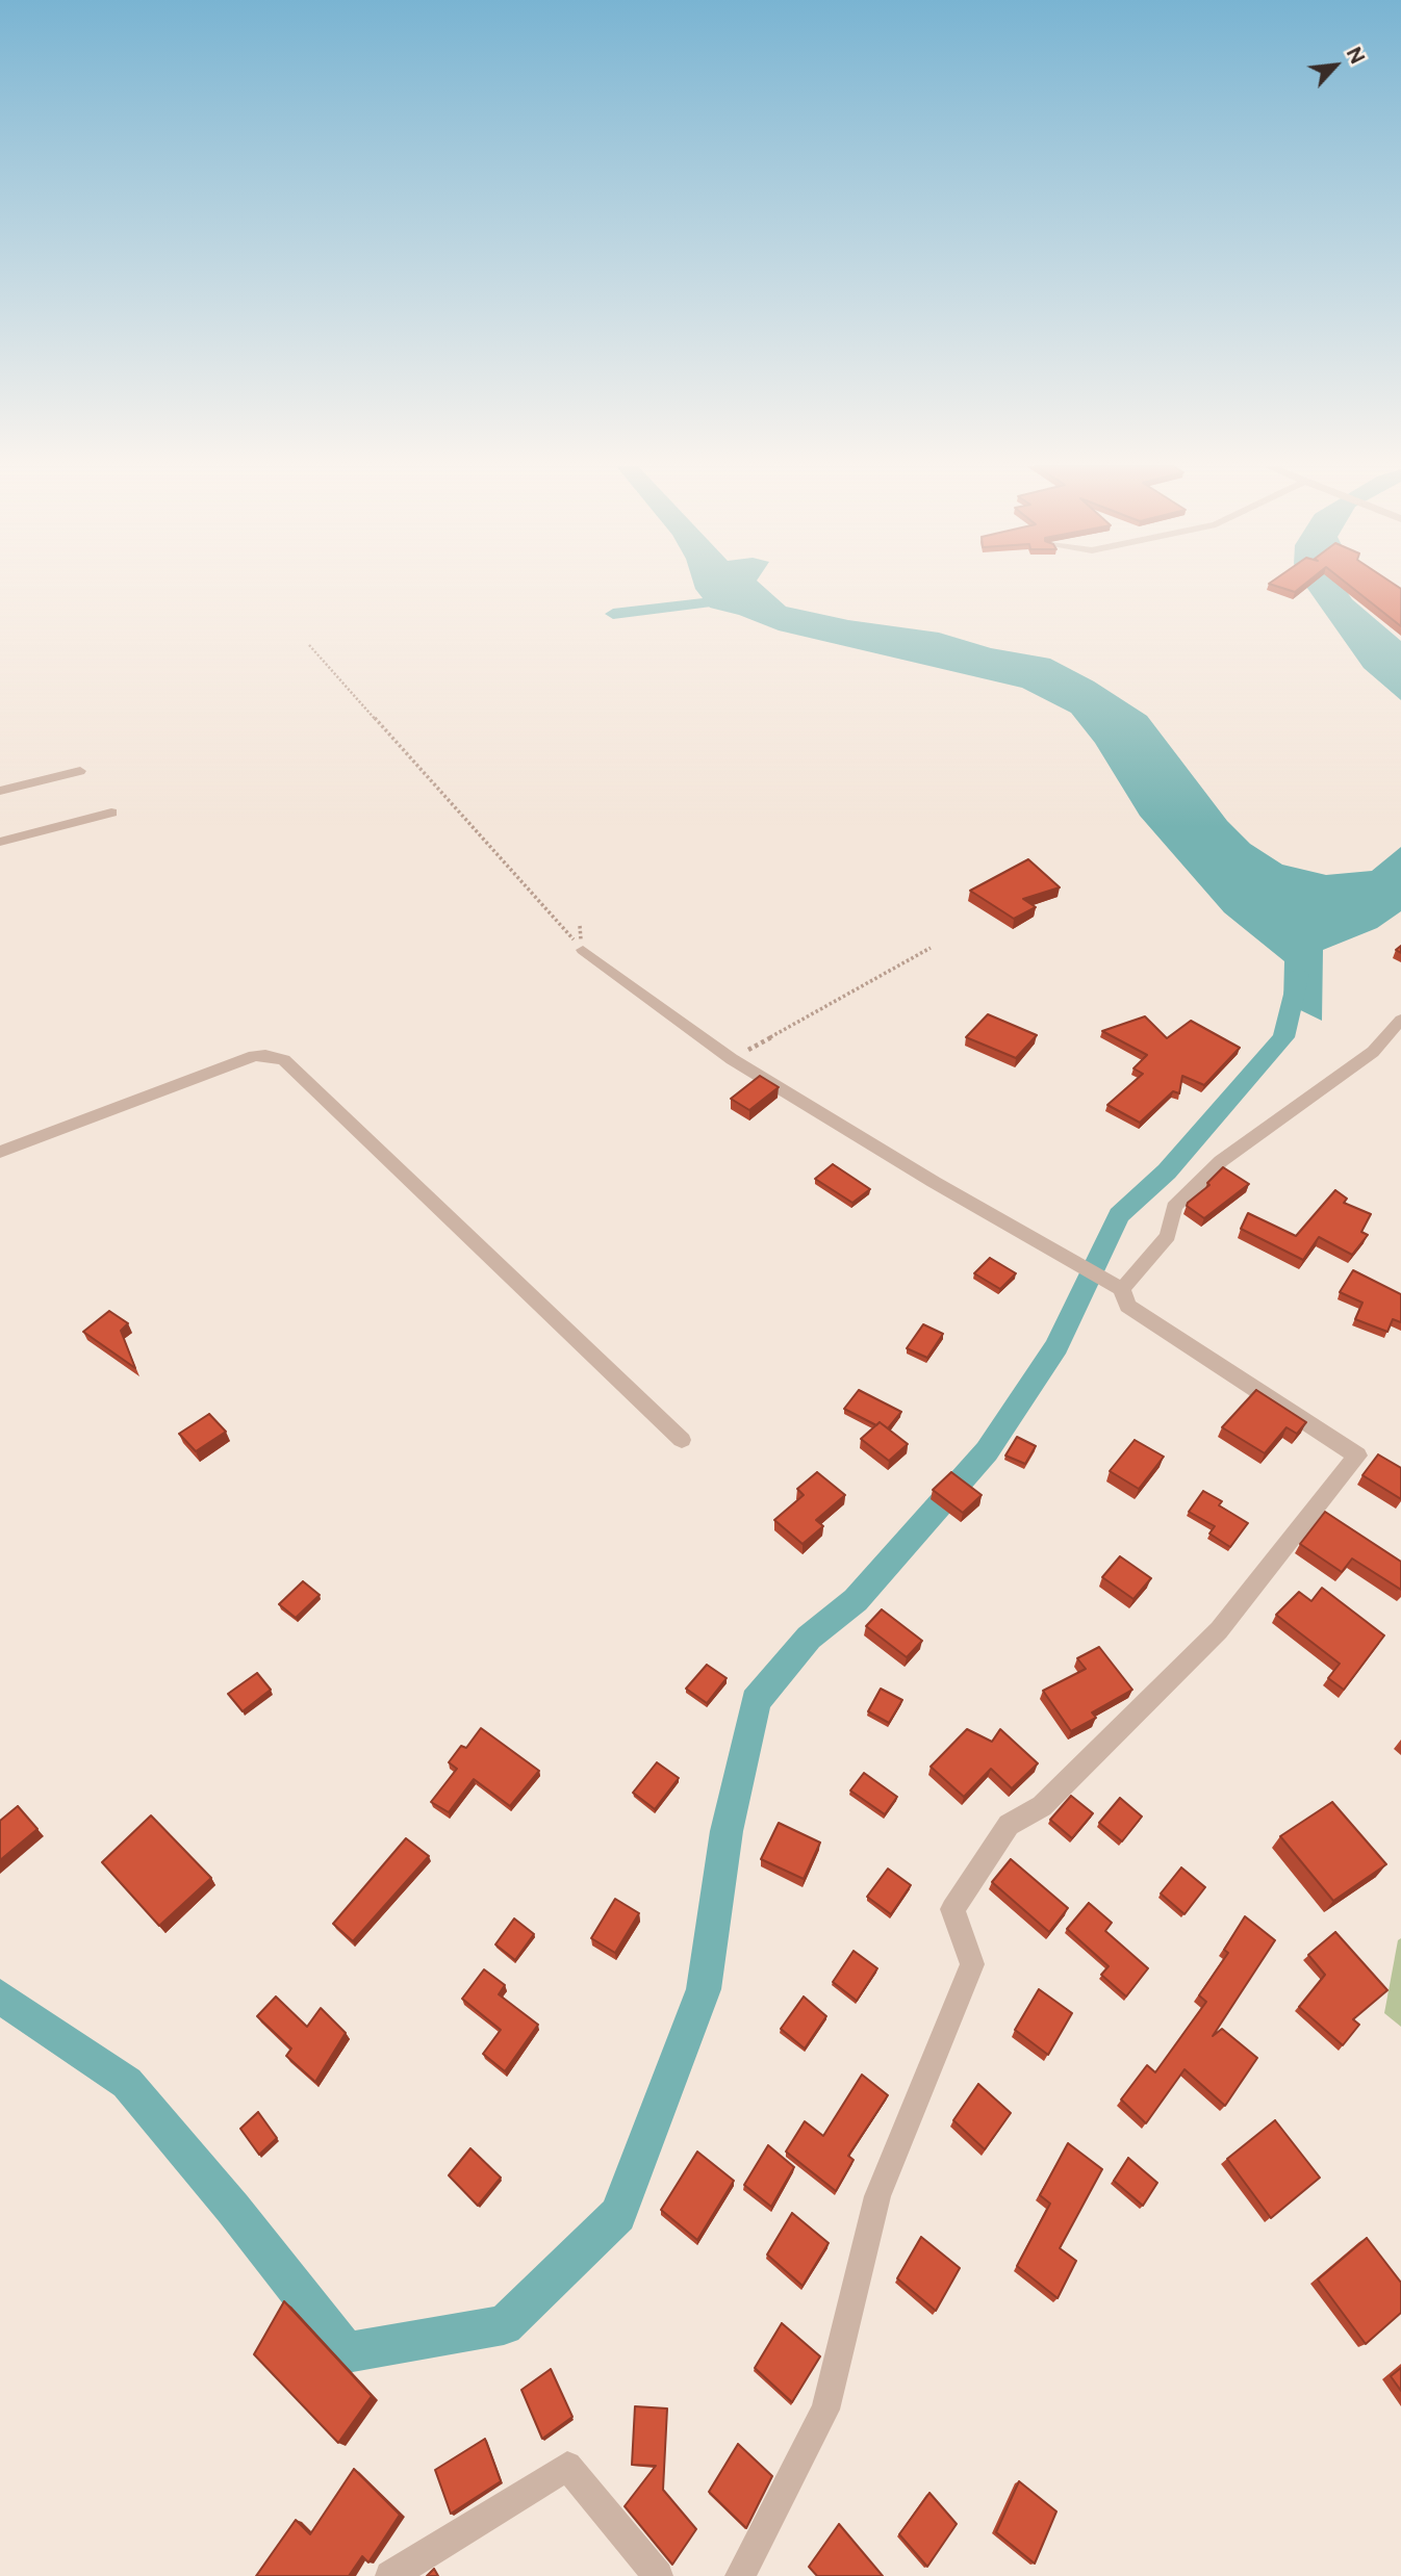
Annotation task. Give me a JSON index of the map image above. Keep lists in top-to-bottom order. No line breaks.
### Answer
{"north":"top right"}
